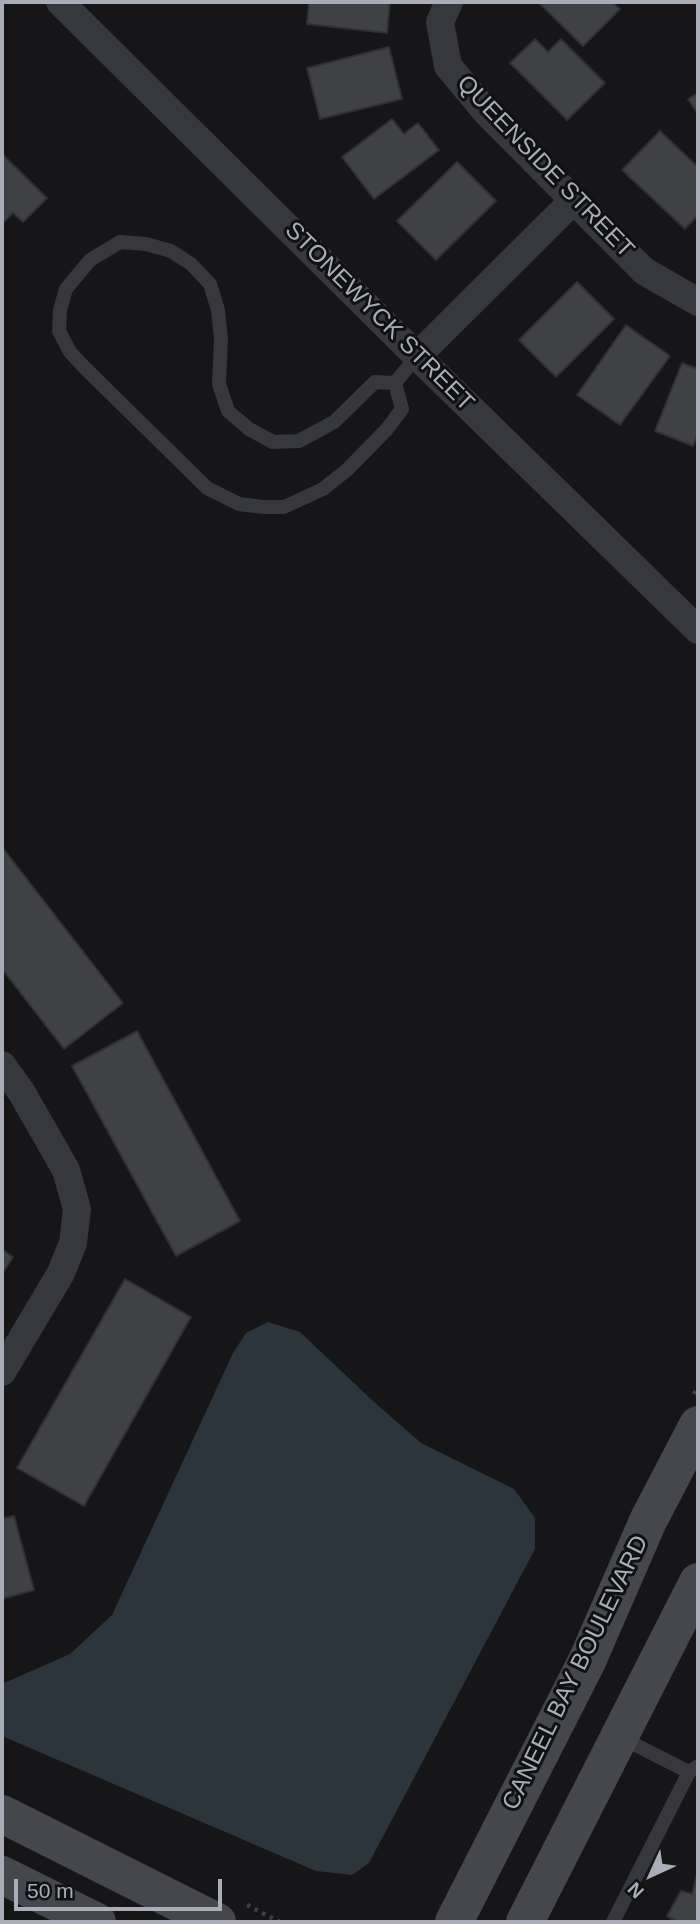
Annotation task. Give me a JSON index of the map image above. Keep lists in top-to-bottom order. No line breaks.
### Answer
{"streets":{"street":["QUEENSIDE STREET","STONEWYCK STREET","CANEEL BAY BOULEVARD"]},"scale_bar":"50 m","north":"bottom left"}
